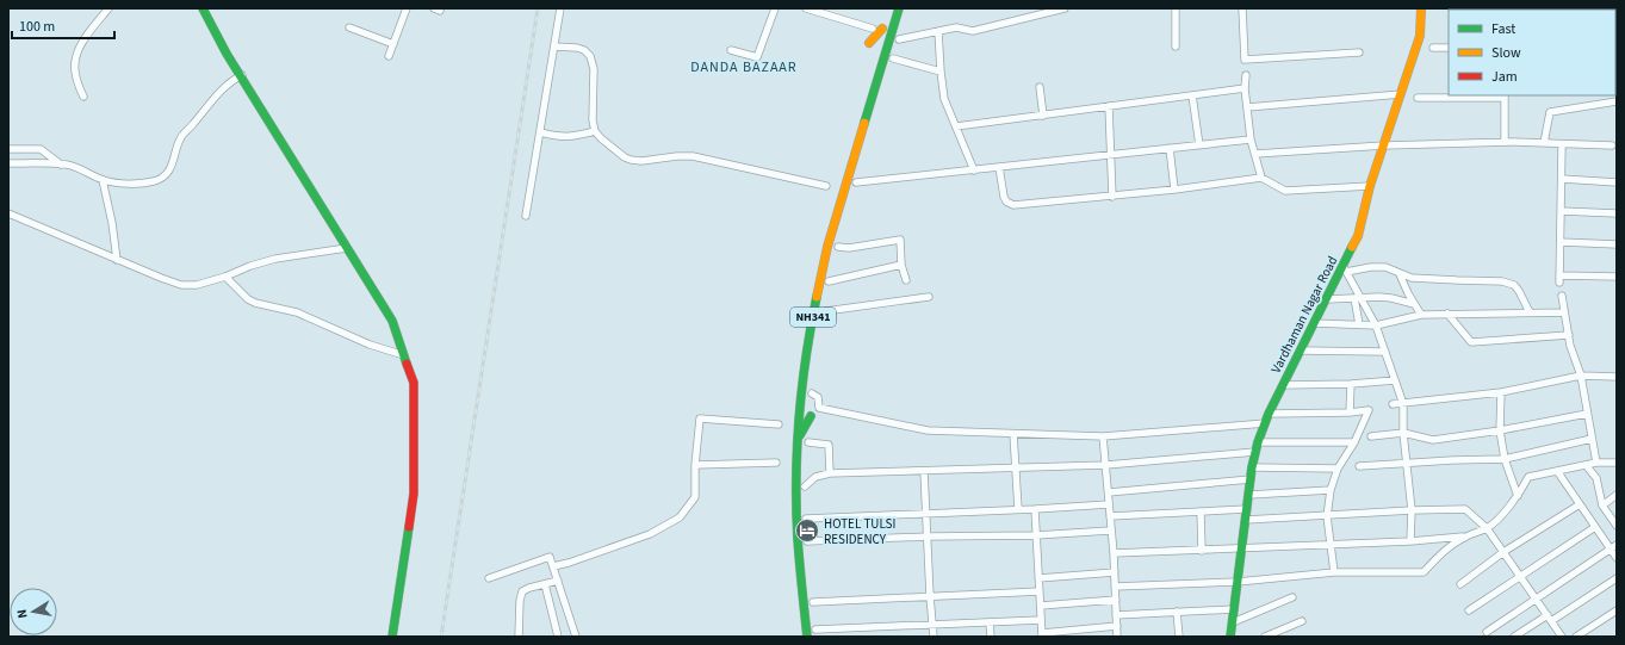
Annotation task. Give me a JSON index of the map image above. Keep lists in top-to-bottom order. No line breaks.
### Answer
{"streets":{"main road":["Vardhaman Nagar Road","NH341"]},"districts":["DANDA BAZAAR"],"places":{"hotel":["HOTEL TULSI RESIDENCY"]},"legend":["Fast","Slow","Jam"],"scale_bar":"100 m","north":"left"}
